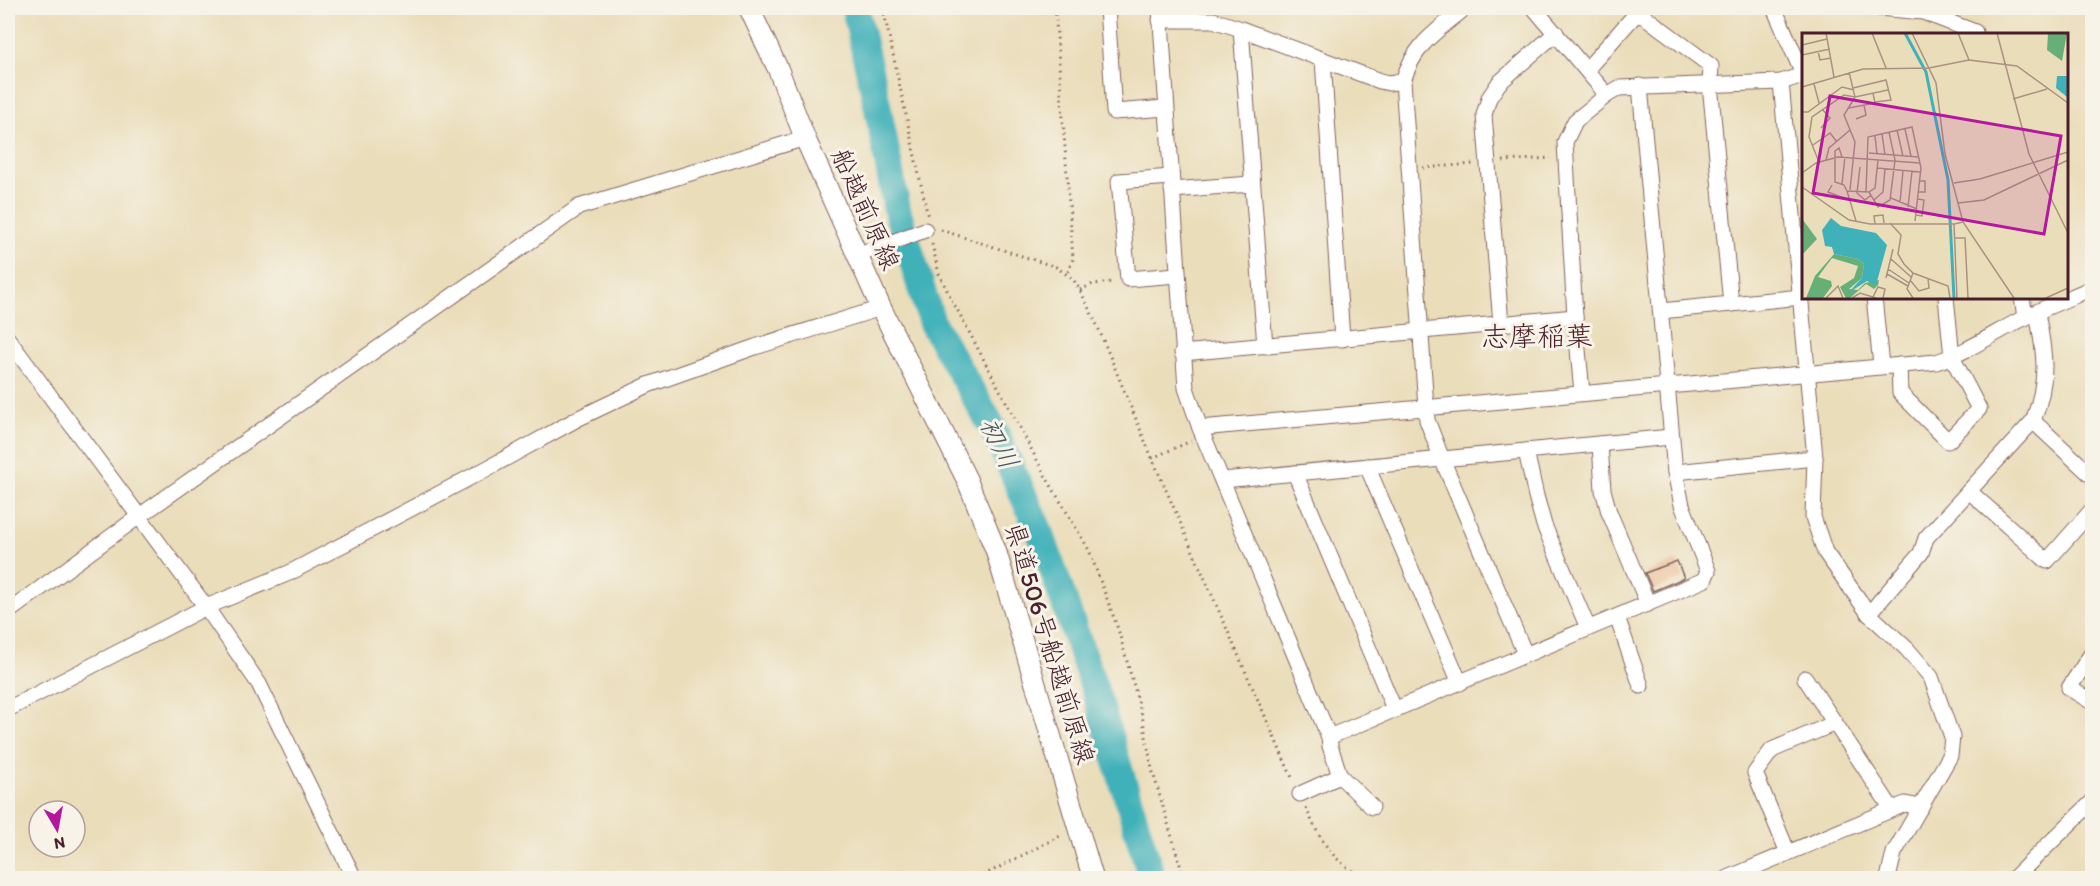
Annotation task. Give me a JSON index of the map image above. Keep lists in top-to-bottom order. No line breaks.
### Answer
{"streets":{"main road":["船越前原線","県道506号船越前原線"]},"crossings":[["船越前原線","県道506号船越前原線"]],"districts":["志摩稲葉"],"water":["初川"],"north":"bottom"}
